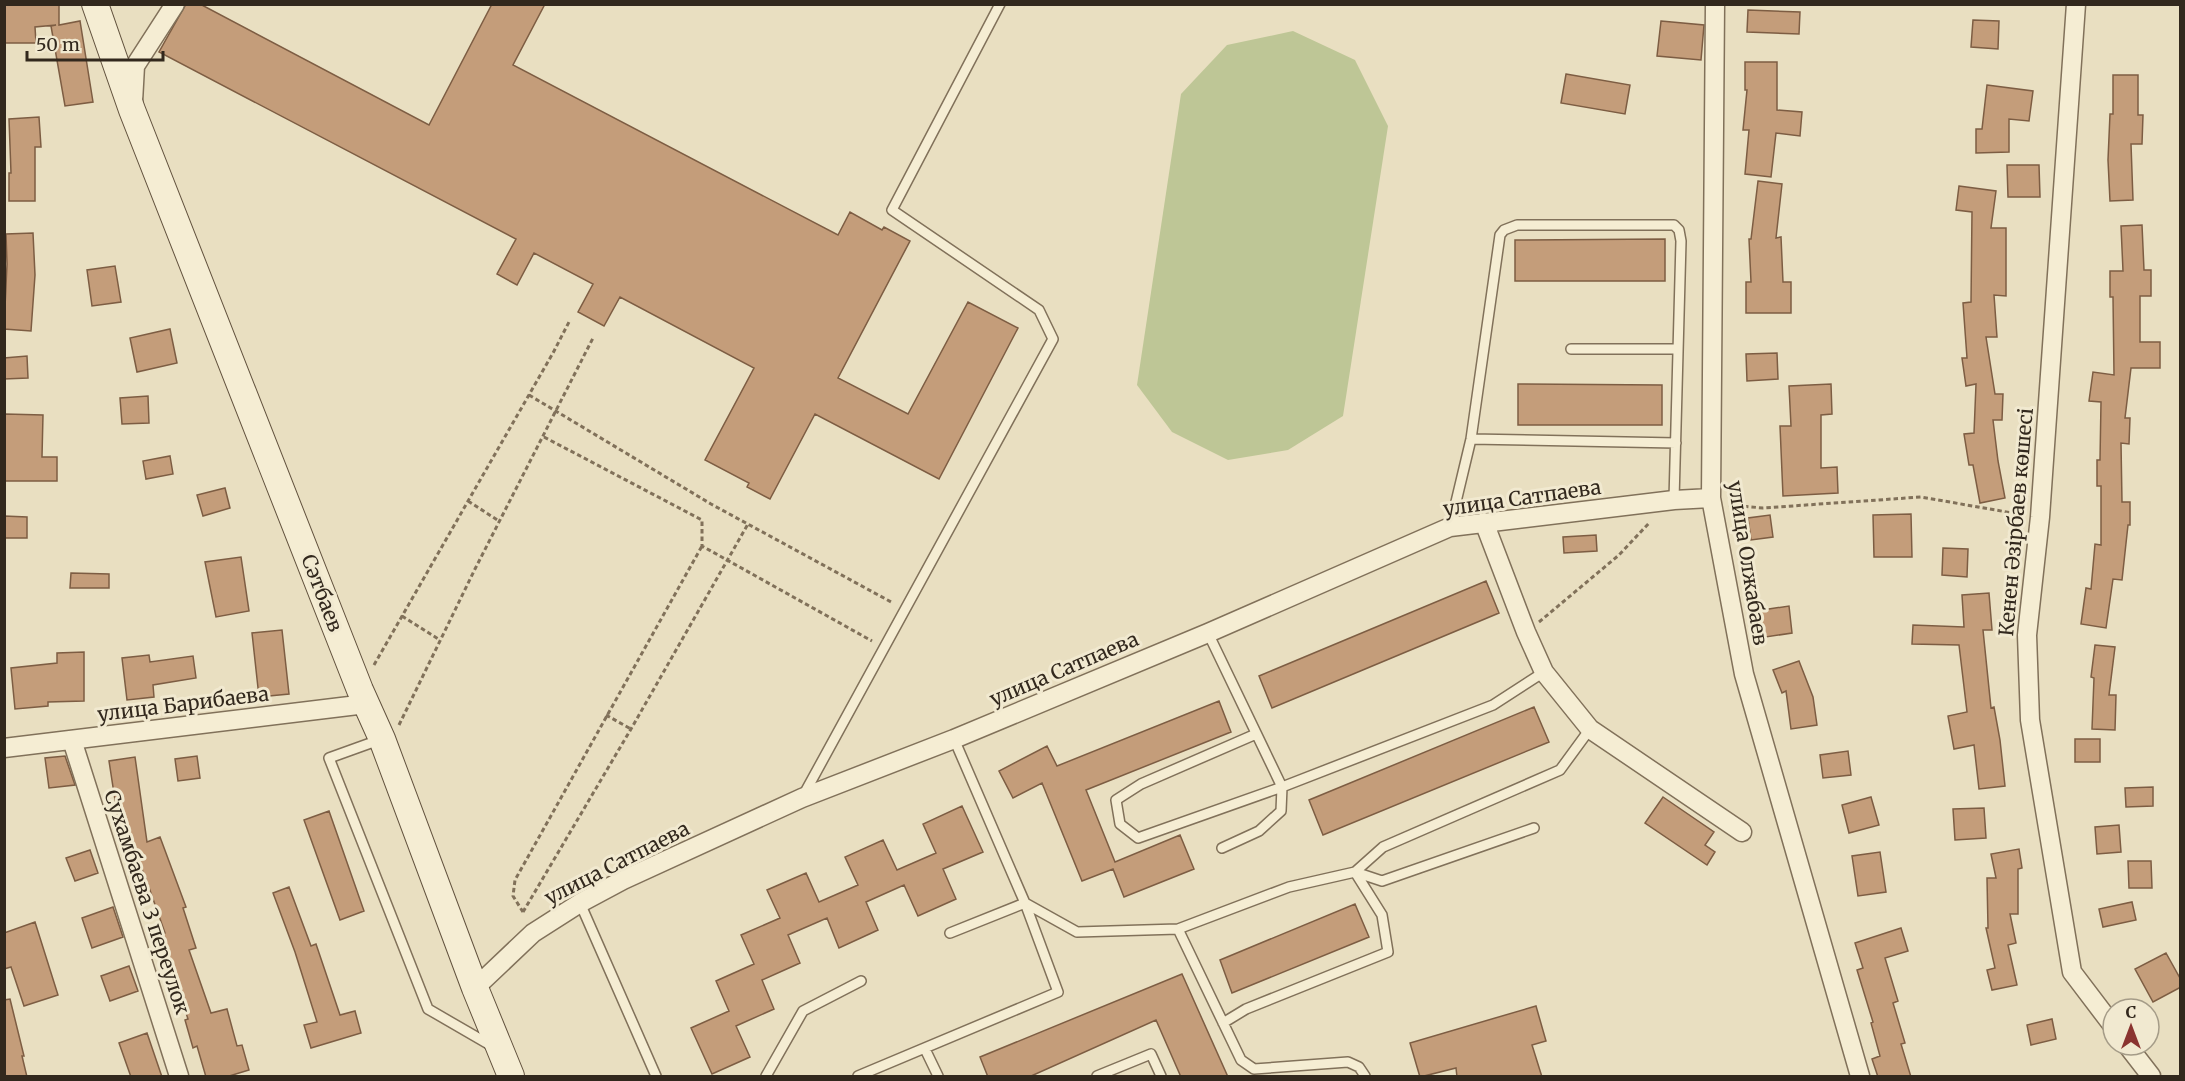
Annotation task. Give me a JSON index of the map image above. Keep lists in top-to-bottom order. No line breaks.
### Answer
{"streets":{"street":["улица Сатпаева","Кенен Әзірбаев көшесі","улица Олжабаев","Сәтбаев","улица Барибаева","Сухамбаева 3 переулок"]},"crossings":[["улица Сатпаева","улица Олжабаев"],["улица Сатпаева","Сәтбаев"],["Сәтбаев","улица Барибаева"],["улица Барибаева","Сухамбаева 3 переулок"]],"scale_bar":"50 m","north":"top"}
